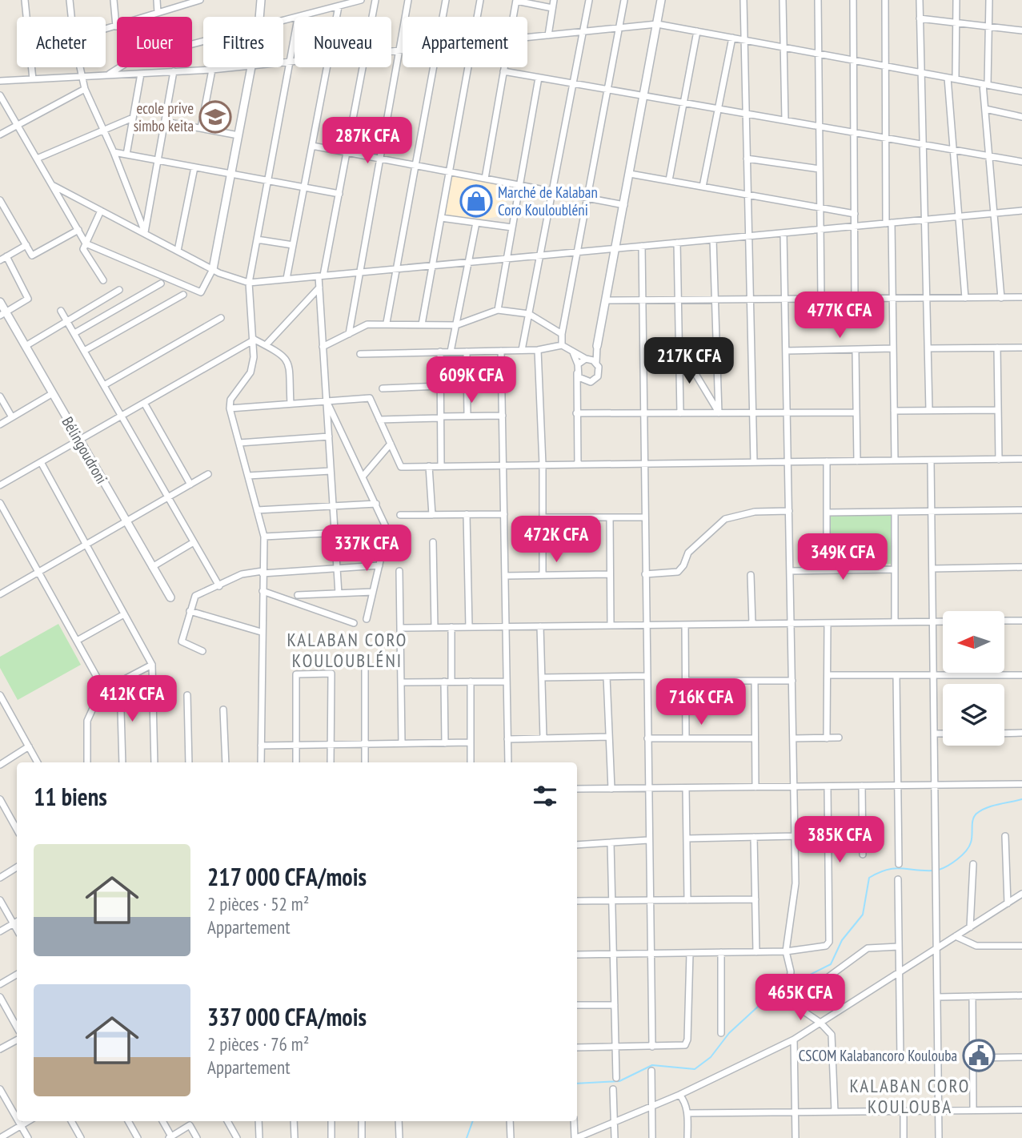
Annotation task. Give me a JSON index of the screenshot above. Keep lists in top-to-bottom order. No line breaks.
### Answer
{"streets":{"street":["Bélingoudroni"]},"districts":["KALABAN CORO KOULOUBLÉNI","KALABAN CORO KOULOUBA"],"places":{"school or university":["ecole prive simbo keita"],"shop":["Marché de Kalaban Coro Kouloubléni"],"public building":["CSCOM Kalabancoro Koulouba"]},"north":"left","page":{"chip":["Acheter","Louer","Filtres","Nouveau","Appartement"],"price":["287K CFA","477K CFA","217K CFA","609K CFA","472K CFA","337K CFA","349K CFA","412K CFA","716K CFA","385K CFA","465K CFA"],"heading":"11 biens","list":[{"name":"217 000 CFA/mois","note":"2 pièces · 52 m² · Appartement"},{"name":"337 000 CFA/mois","note":"2 pièces · 76 m² · Appartement"}]}}
